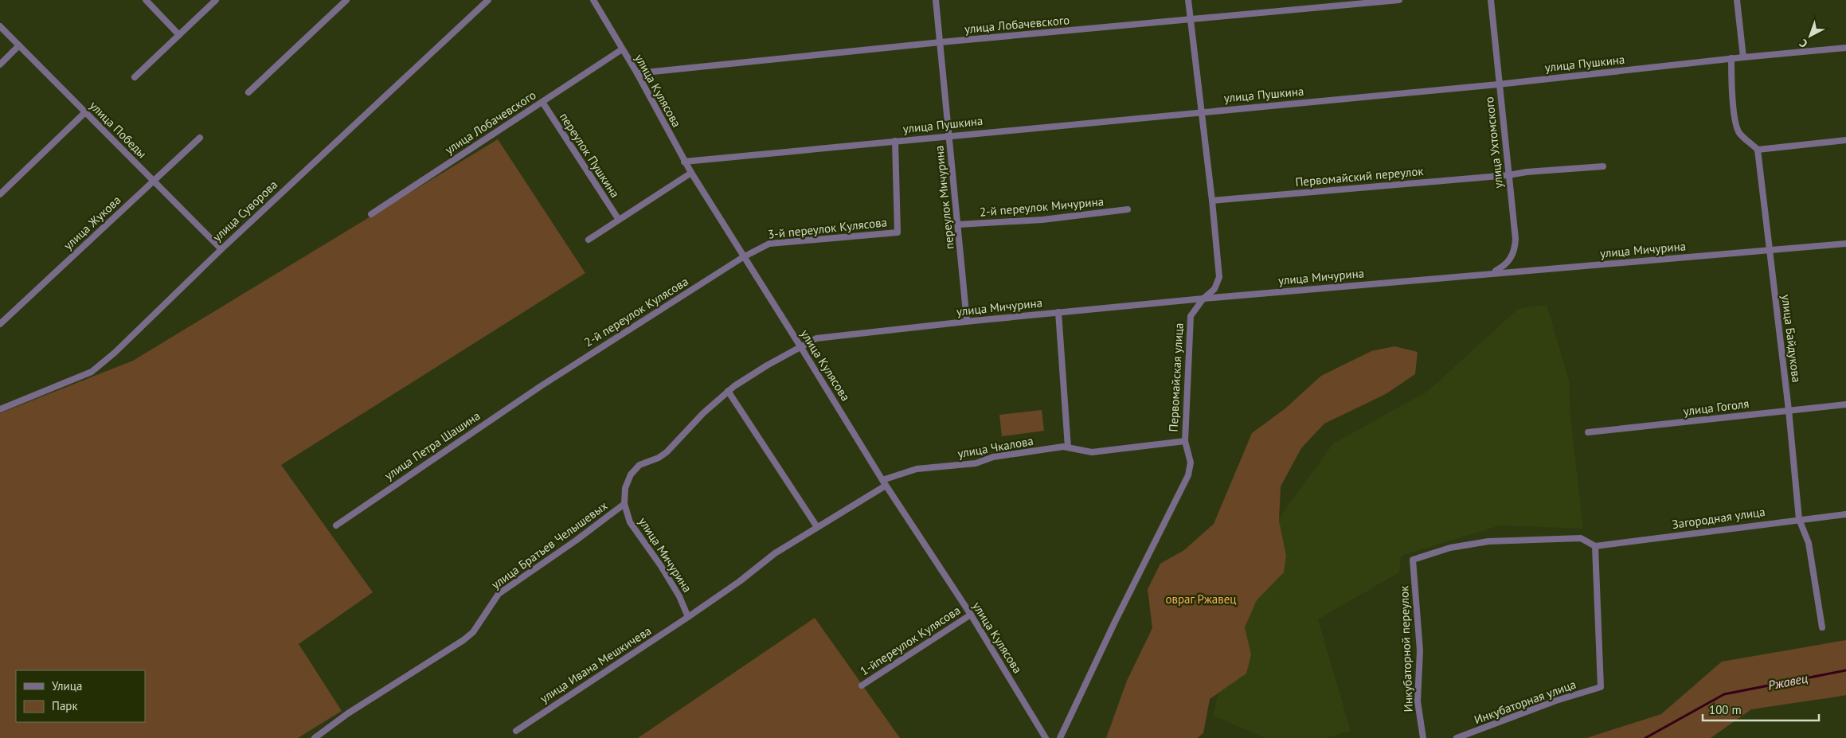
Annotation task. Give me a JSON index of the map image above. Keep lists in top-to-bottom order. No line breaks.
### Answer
{"streets":{"street":["улица Лобачевского","улица Пушкина","улица Кулясова","улица Победы","улица Ухтомского","переулок Пушкина","Первомайский переулок","переулок Мичурина","2-й переулок Мичурина","улица Суворова","улица Жукова","3-й переулок Кулясова","улица Мичурина","2-й переулок Кулясова","улица Байдукова","Первомайская улица","улица Гоголя","улица Петра Шашина","улица Чкалова","Загородная улица","улица Братьев Челышевых","1-йпереулок Кулясова","Инкубаторной переулок","улица Ивана Мешкичева","Инкубаторная улица"]},"crossings":[["улица Лобачевского","улица Кулясова"],["улица Лобачевского","переулок Пушкина"],["улица Лобачевского","переулок Мичурина"],["улица Лобачевского","Первомайская улица"],["улица Пушкина","улица Кулясова"],["улица Пушкина","улица Ухтомского"],["улица Пушкина","переулок Мичурина"],["улица Пушкина","3-й переулок Кулясова"],["улица Пушкина","Первомайская улица"],["улица Кулясова","3-й переулок Кулясова"],["улица Кулясова","улица Мичурина"],["улица Кулясова","2-й переулок Кулясова"],["улица Кулясова","улица Чкалова"],["улица Кулясова","улица Братьев Челышевых"],["улица Кулясова","1-йпереулок Кулясова"],["улица Победы","улица Суворова"],["улица Победы","улица Жукова"],["улица Ухтомского","Первомайский переулок"],["улица Ухтомского","улица Мичурина"],["Первомайский переулок","Первомайская улица"],["переулок Мичурина","2-й переулок Мичурина"],["переулок Мичурина","улица Мичурина"],["3-й переулок Кулясова","2-й переулок Кулясова"],["улица Мичурина","улица Байдукова"],["улица Мичурина","Первомайская улица"],["улица Мичурина","улица Чкалова"],["улица Мичурина","улица Братьев Челышевых"],["улица Мичурина","улица Ивана Мешкичева"],["2-й переулок Кулясова","улица Петра Шашина"],["улица Байдукова","улица Гоголя"],["улица Байдукова","Загородная улица"],["Первомайская улица","улица Чкалова"],["улица Чкалова","улица Ивана Мешкичева"],["Загородная улица","Инкубаторной переулок"],["Загородная улица","Инкубаторная улица"],["Инкубаторной переулок","Инкубаторная улица"]],"water":["Ржавец"],"parks":["овраг Ржавец"],"legend":["Улица","Парк"],"scale_bar":"100 m","north":"bottom left"}
